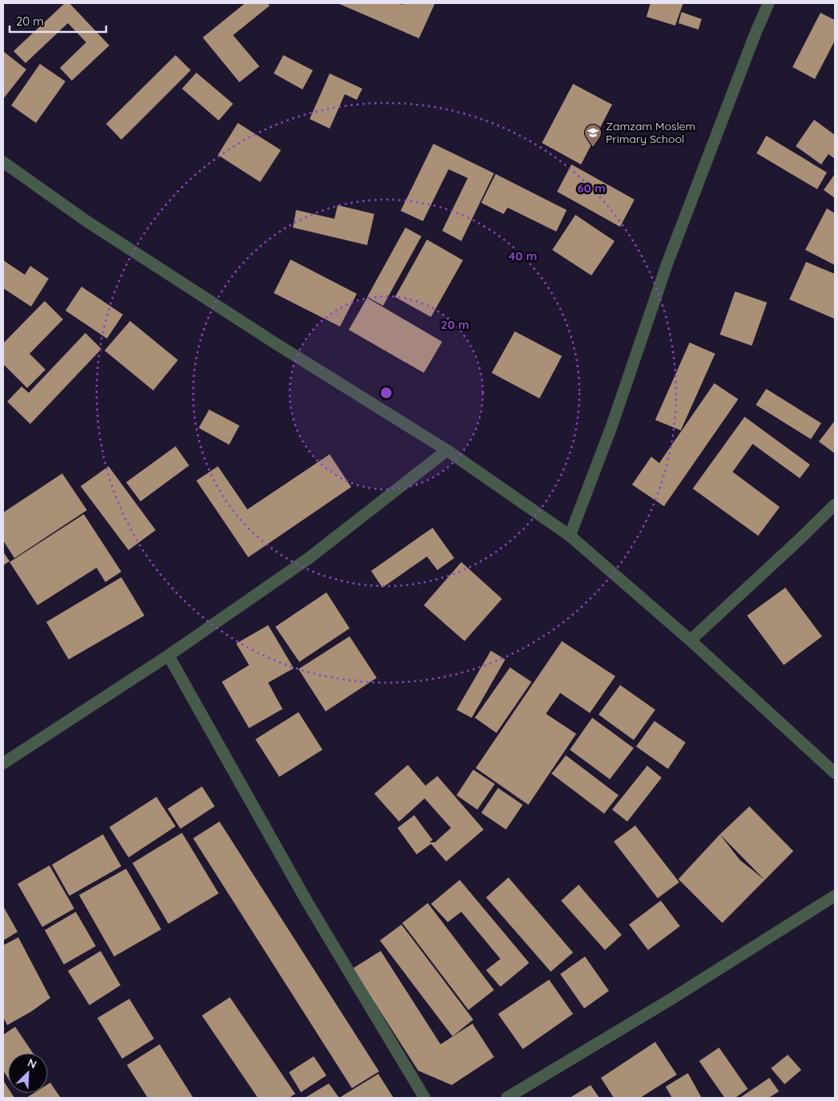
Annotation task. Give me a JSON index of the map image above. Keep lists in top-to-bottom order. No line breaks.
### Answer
{"places":{"school or university":["Zamzam Moslem Primary School"]},"scale_bar":"20 m","north":"top right","rings":["60 m","40 m","20 m"]}
